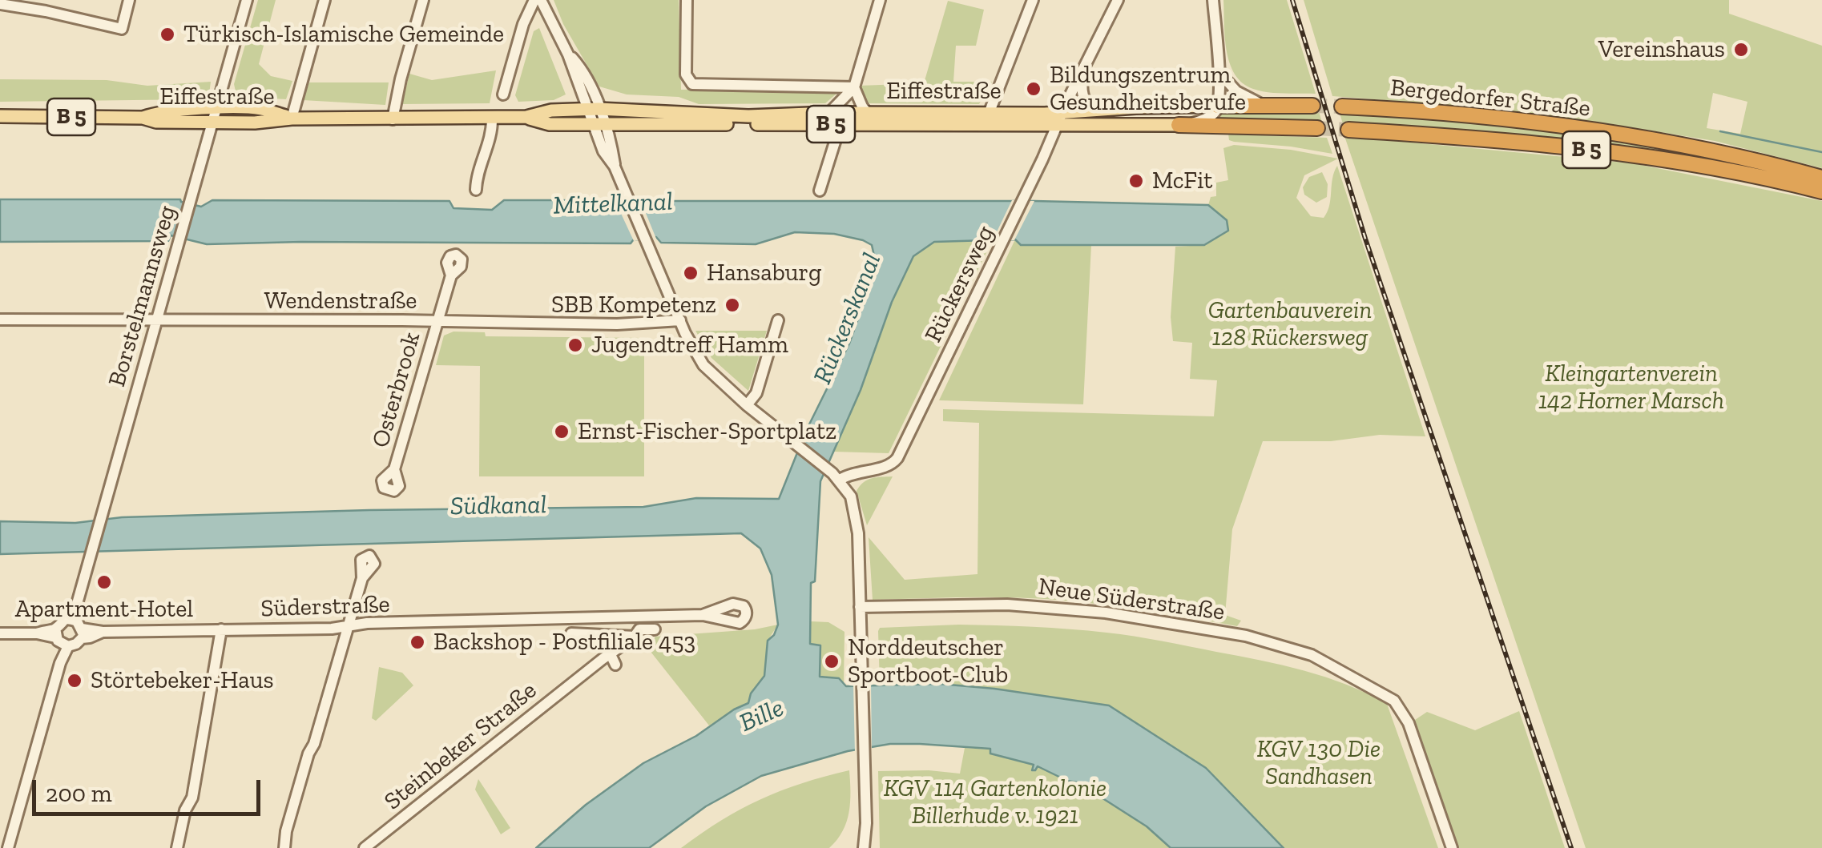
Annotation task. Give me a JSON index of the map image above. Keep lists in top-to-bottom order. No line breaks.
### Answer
{"streets":{"highway":["Bergedorfer Straße","B 5"],"main road":["Eiffestraße"],"street":["Rückersweg","Borstelmannsweg","Wendenstraße","Osterbrook","Neue Süderstraße","Süderstraße","Steinbeker Straße"]},"crossings":[["Eiffestraße","B 5"],["Eiffestraße","Rückersweg"],["Eiffestraße","Borstelmannsweg"],["Borstelmannsweg","Wendenstraße"],["Borstelmannsweg","Süderstraße"],["Wendenstraße","Osterbrook"]],"water":["Mittelkanal","Rückerskanal","Südkanal","Bille"],"parks":["Gartenbauverein 128 Rückersweg","Kleingartenverein 142 Horner Marsch","KGV 130 Die Sandhasen","KGV 114 Gartenkolonie Billerhude v. 1921"],"places":["Türkisch-Islamische Gemeinde","Vereinshaus","Bildungszentrum Gesundheitsberufe","McFit","Hansaburg","SBB Kompetenz","Jugendtreff Hamm","Ernst-Fischer-Sportplatz","Apartment-Hotel","Backshop - Postfiliale 453","Norddeutscher Sportboot-Club","Störtebeker-Haus"],"scale_bar":"200 m"}
